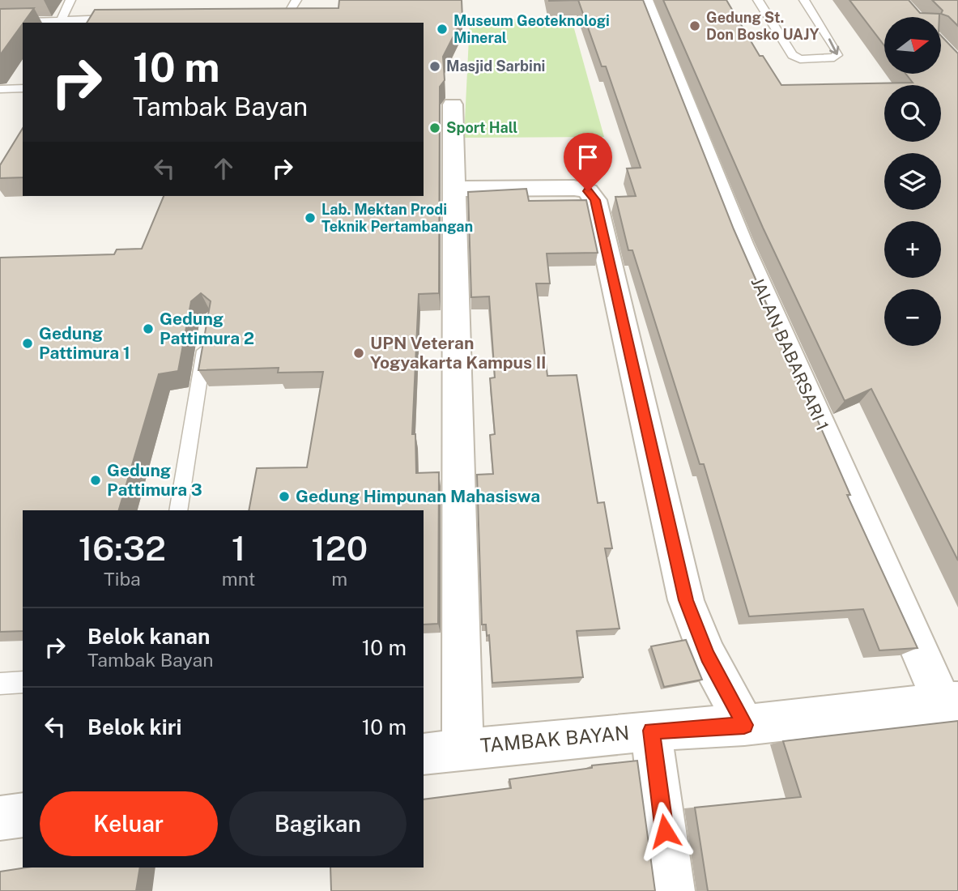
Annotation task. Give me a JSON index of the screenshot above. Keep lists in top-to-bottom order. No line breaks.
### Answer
{"streets":{"street":["JALAN BABARSARI 1","TAMBAK BAYAN"]},"crossings":[["JALAN BABARSARI 1","TAMBAK BAYAN"]],"places":["Gedung St. Don Bosko UAJY","Museum Geoteknologi Mineral","Masjid Sarbini","Sport Hall","Lab. Mektan Prodi Teknik Pertambangan","Gedung Pattimura 2","Gedung Pattimura 1","UPN Veteran Yogyakarta Kampus II","Gedung Pattimura 3","Gedung Himpunan Mahasiswa"],"north":"right","page":{"map_buttons":["+","−"],"turn":["10 m","Tambak Bayan"],"eta":["16:32","Tiba","1","mnt","120","m"],"list":[{"name":"Belok kanan","note":"Tambak Bayan","value":"10 m"},{"name":"Belok kiri","value":"10 m"}],"buttons":["Keluar","Bagikan"]}}
